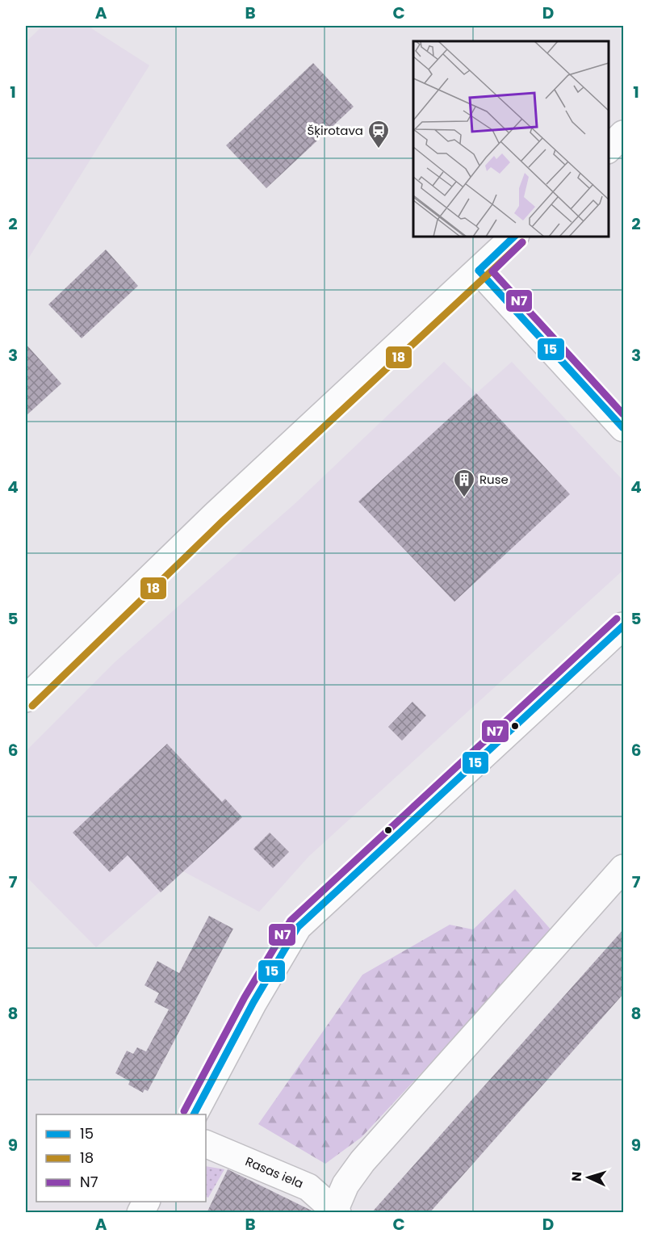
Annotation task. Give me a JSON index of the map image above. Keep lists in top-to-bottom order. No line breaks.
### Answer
{"streets":{"street":["Rasas iela"]},"places":{"station":["Šķirotava"],"building":["Ruse"]},"lines":["transit line 15","transit line 18","transit line N7"],"legend":["15","18","N7"],"north":"left","grid":{"columns":["A","B","C","D"],"rows":["1","2","3","4","5","6","7","8","9"]}}
